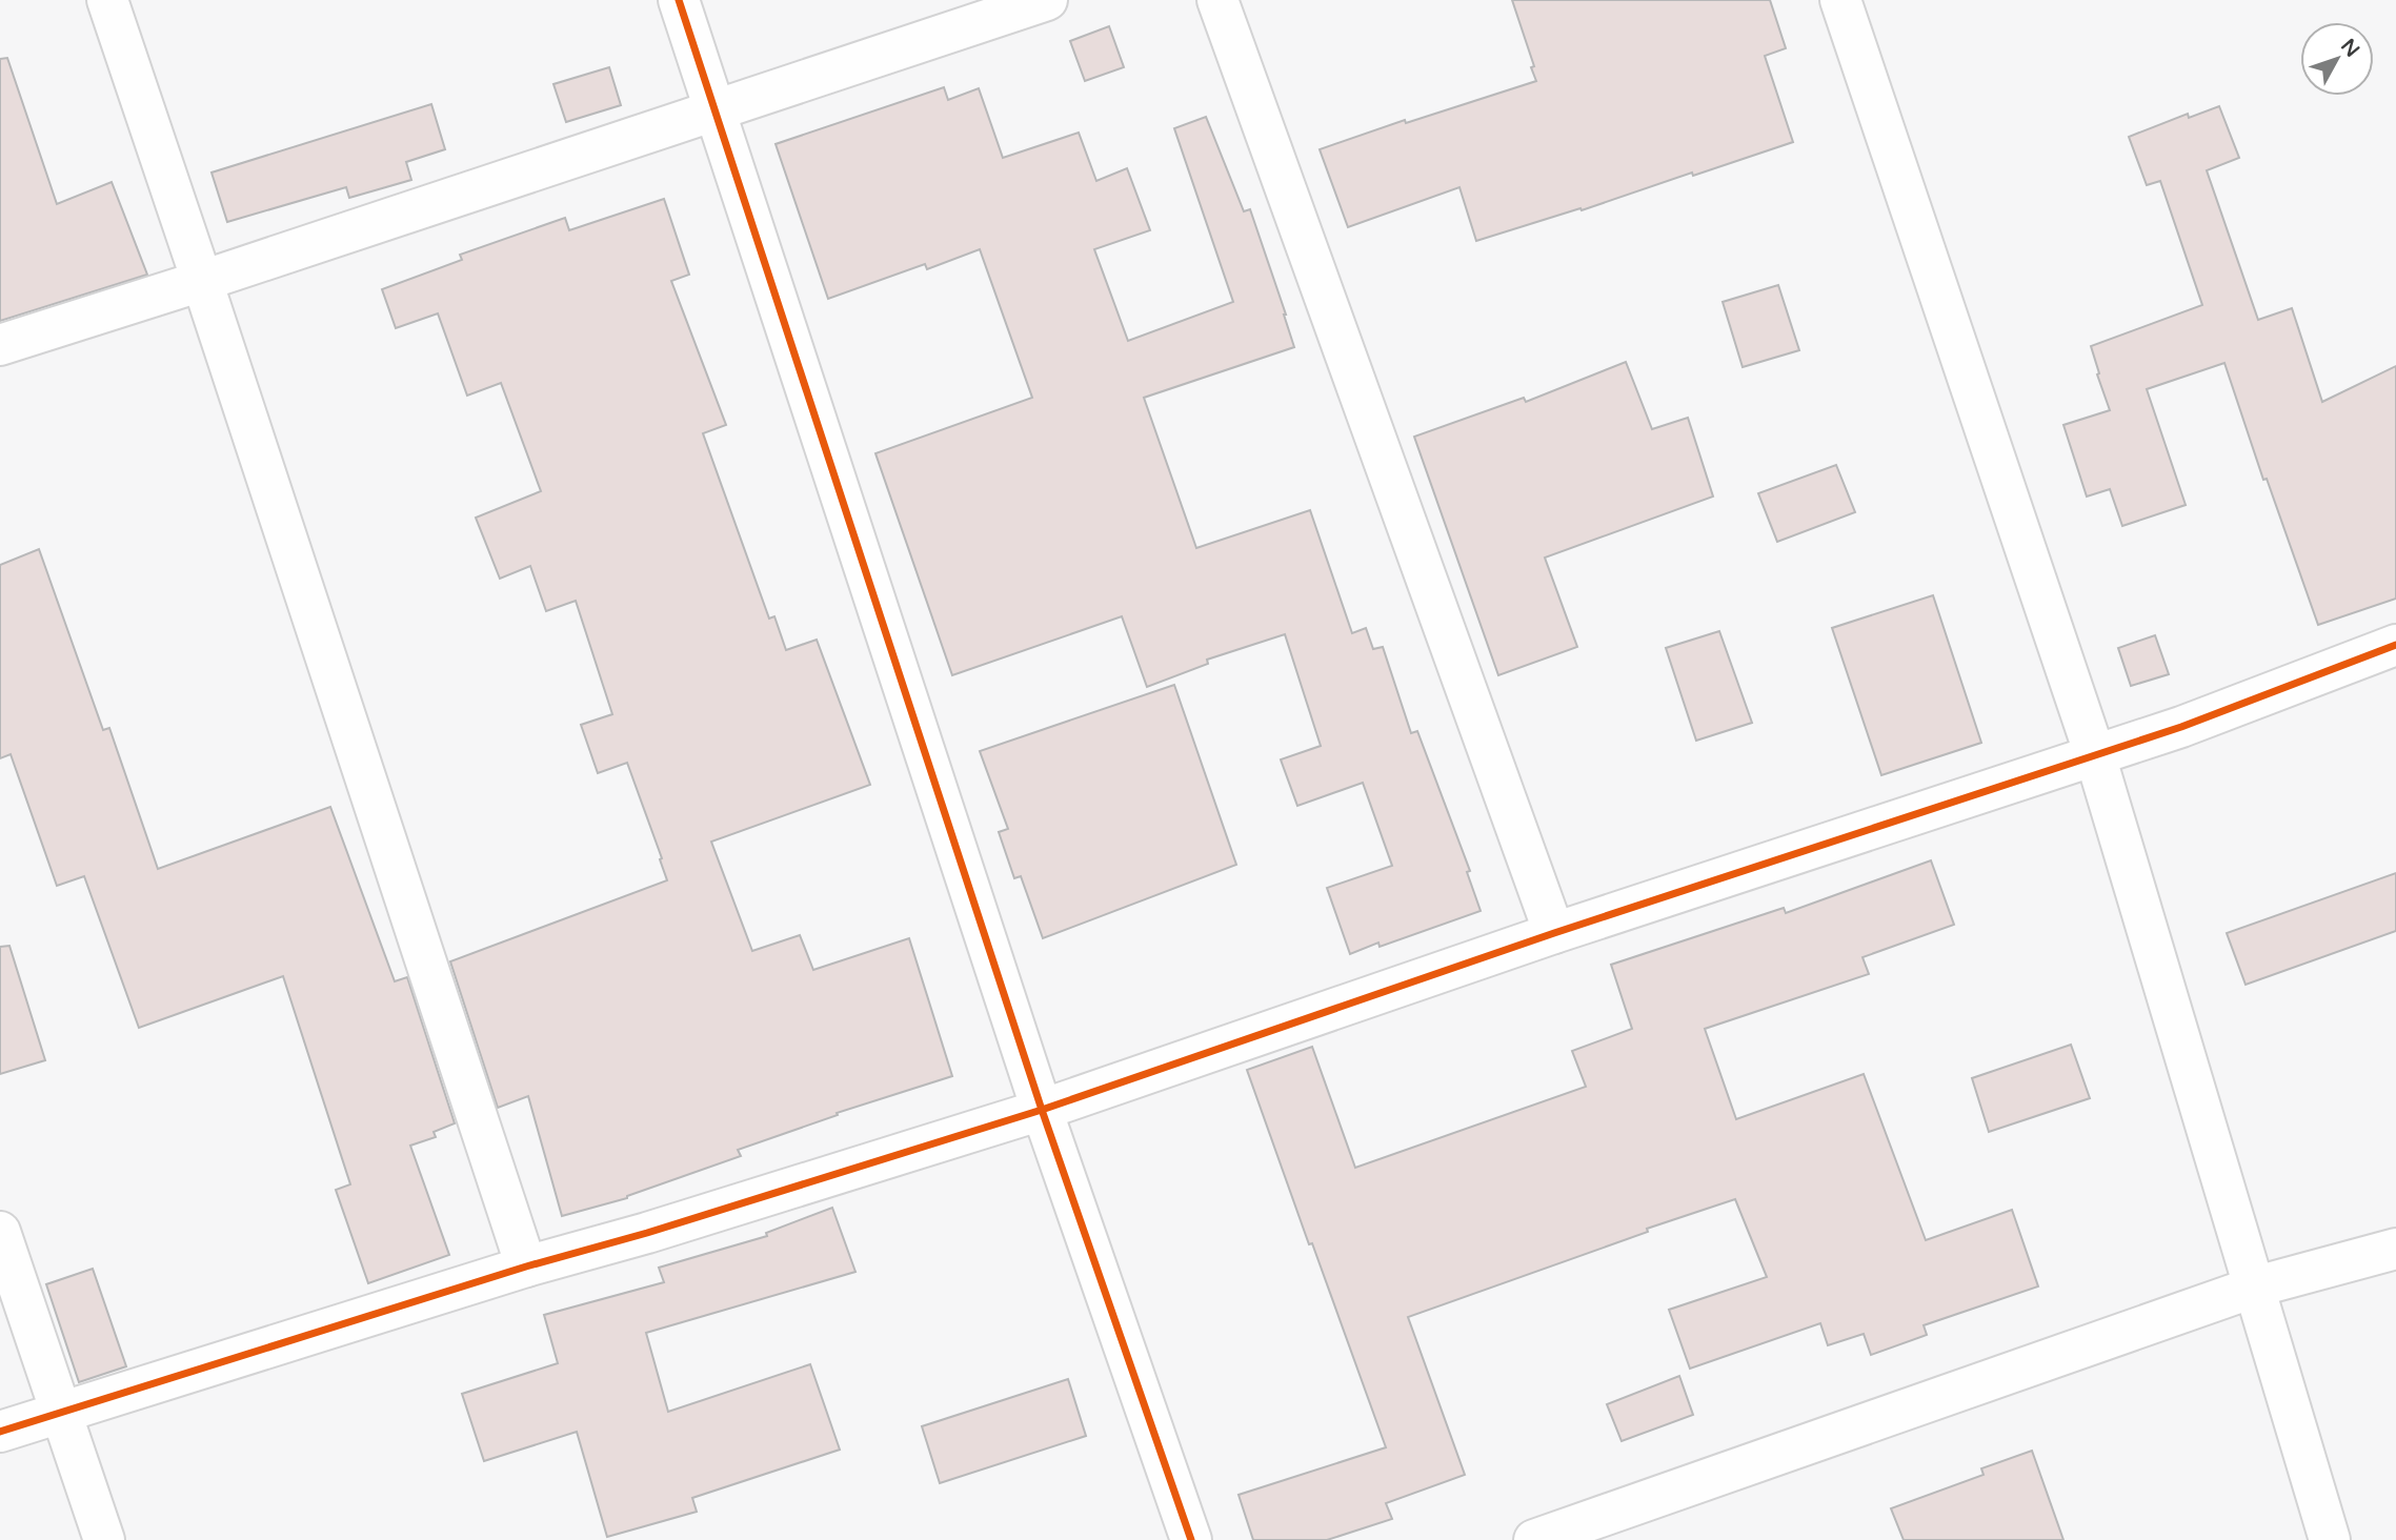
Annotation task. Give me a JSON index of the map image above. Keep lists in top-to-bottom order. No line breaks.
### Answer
{"north":"top right"}
